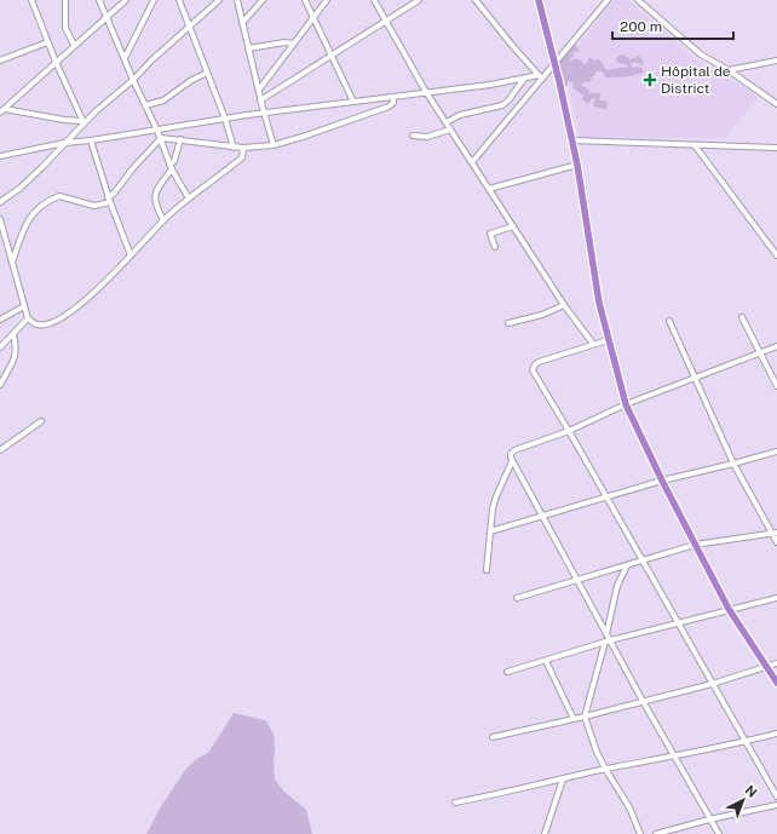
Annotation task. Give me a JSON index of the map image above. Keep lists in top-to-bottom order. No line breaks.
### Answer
{"places":{"health":["Hôpital de District"]},"scale_bar":"200 m","north":"top right"}
